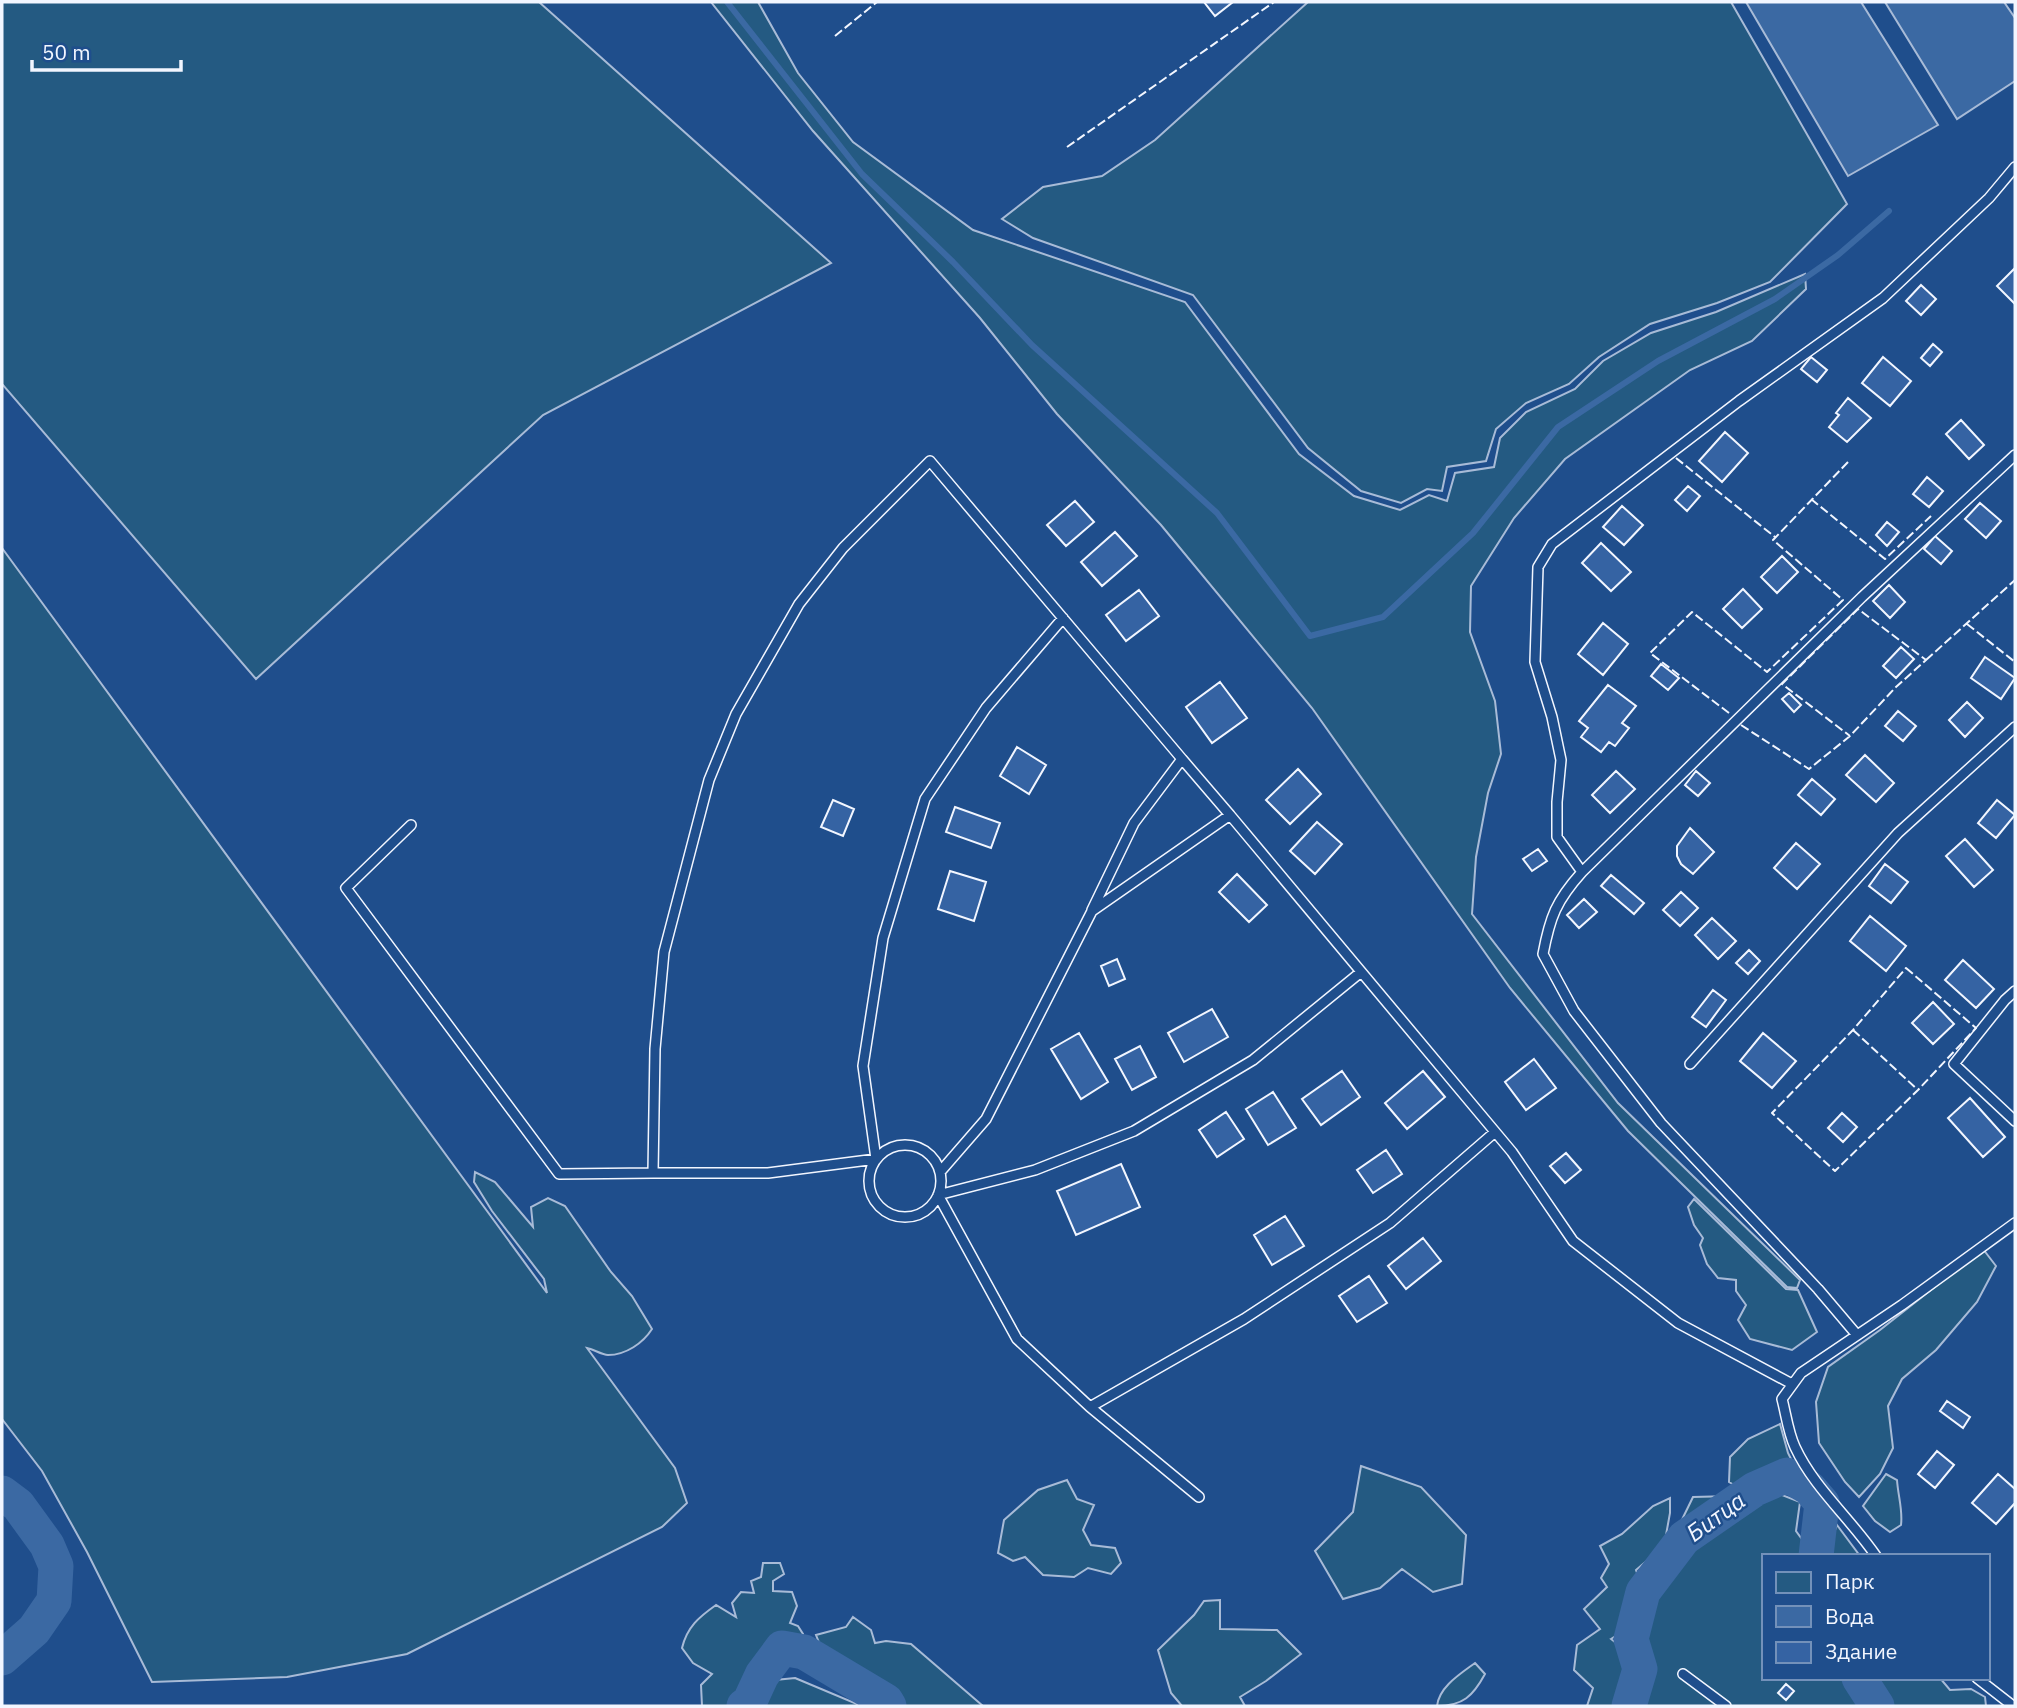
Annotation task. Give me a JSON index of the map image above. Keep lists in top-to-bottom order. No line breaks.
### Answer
{"water":["Битца"],"legend":["Парк","Вода","Здание"],"scale_bar":"50 m"}
